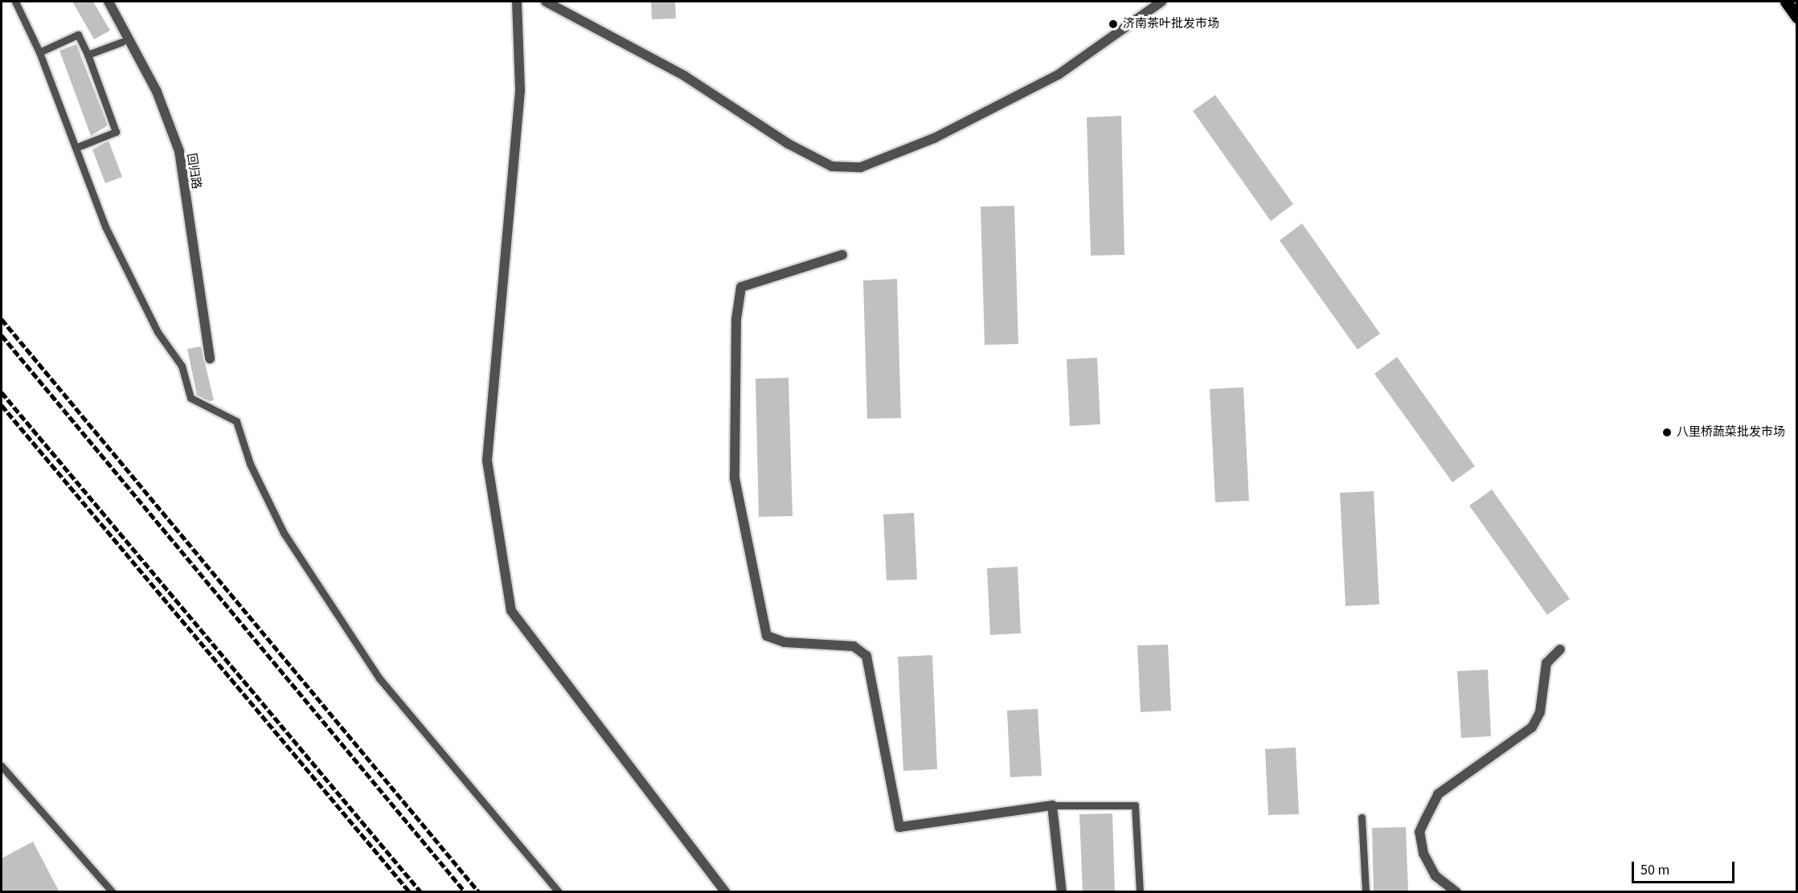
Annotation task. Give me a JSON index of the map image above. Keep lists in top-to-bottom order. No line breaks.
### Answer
{"streets":{"street":["回归路"]},"places":["济南茶叶批发市场","八里桥蔬菜批发市场"],"scale_bar":"50 m"}
